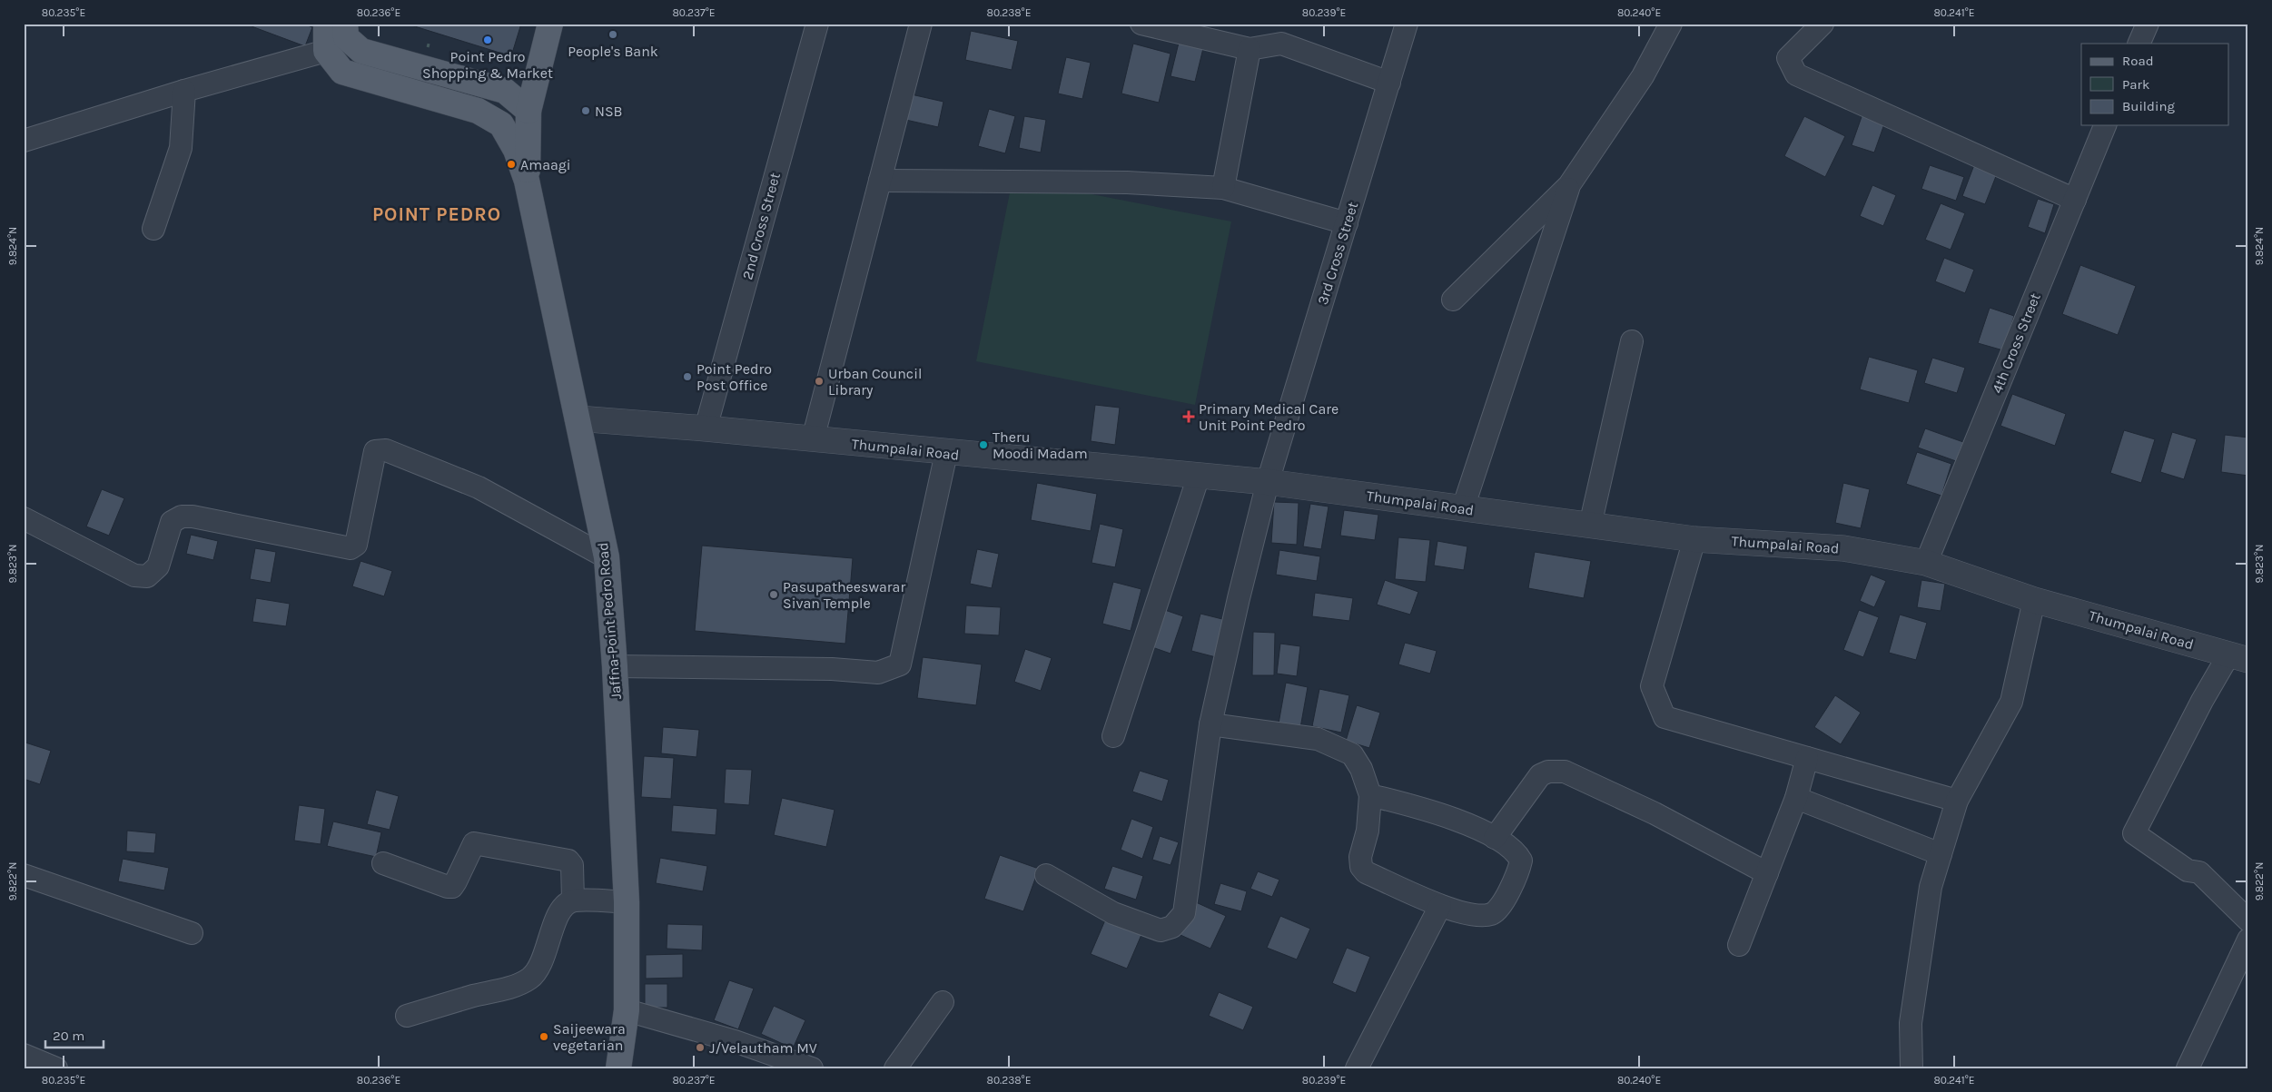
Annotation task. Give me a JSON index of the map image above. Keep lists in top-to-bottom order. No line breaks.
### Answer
{"streets":{"main road":["Jaffna-Point Pedro Road"],"street":["2nd Cross Street","3rd Cross Street","4th Cross Street","Thumpalai Road"]},"crossings":[["2nd Cross Street","Thumpalai Road"],["3rd Cross Street","Thumpalai Road"],["4th Cross Street","Thumpalai Road"],["Thumpalai Road","Jaffna-Point Pedro Road"]],"districts":["POINT PEDRO"],"places":{"other":["People's Bank","Point Pedro Shopping & Market","NSB","Amaagi","Point Pedro Post Office","Urban Council Library","Theru Moodi Madam","Pasupatheeswarar Sivan Temple","Saijeewara vegetarian","J/Velautham MV"],"health":["Primary Medical Care Unit Point Pedro"]},"legend":["Road","Park","Building"],"scale_bar":"20 m","coordinates":["80.235°E","80.236°E","80.237°E","80.238°E","80.239°E","80.240°E","80.241°E","9.824°N","9.823°N","9.822°N"]}
